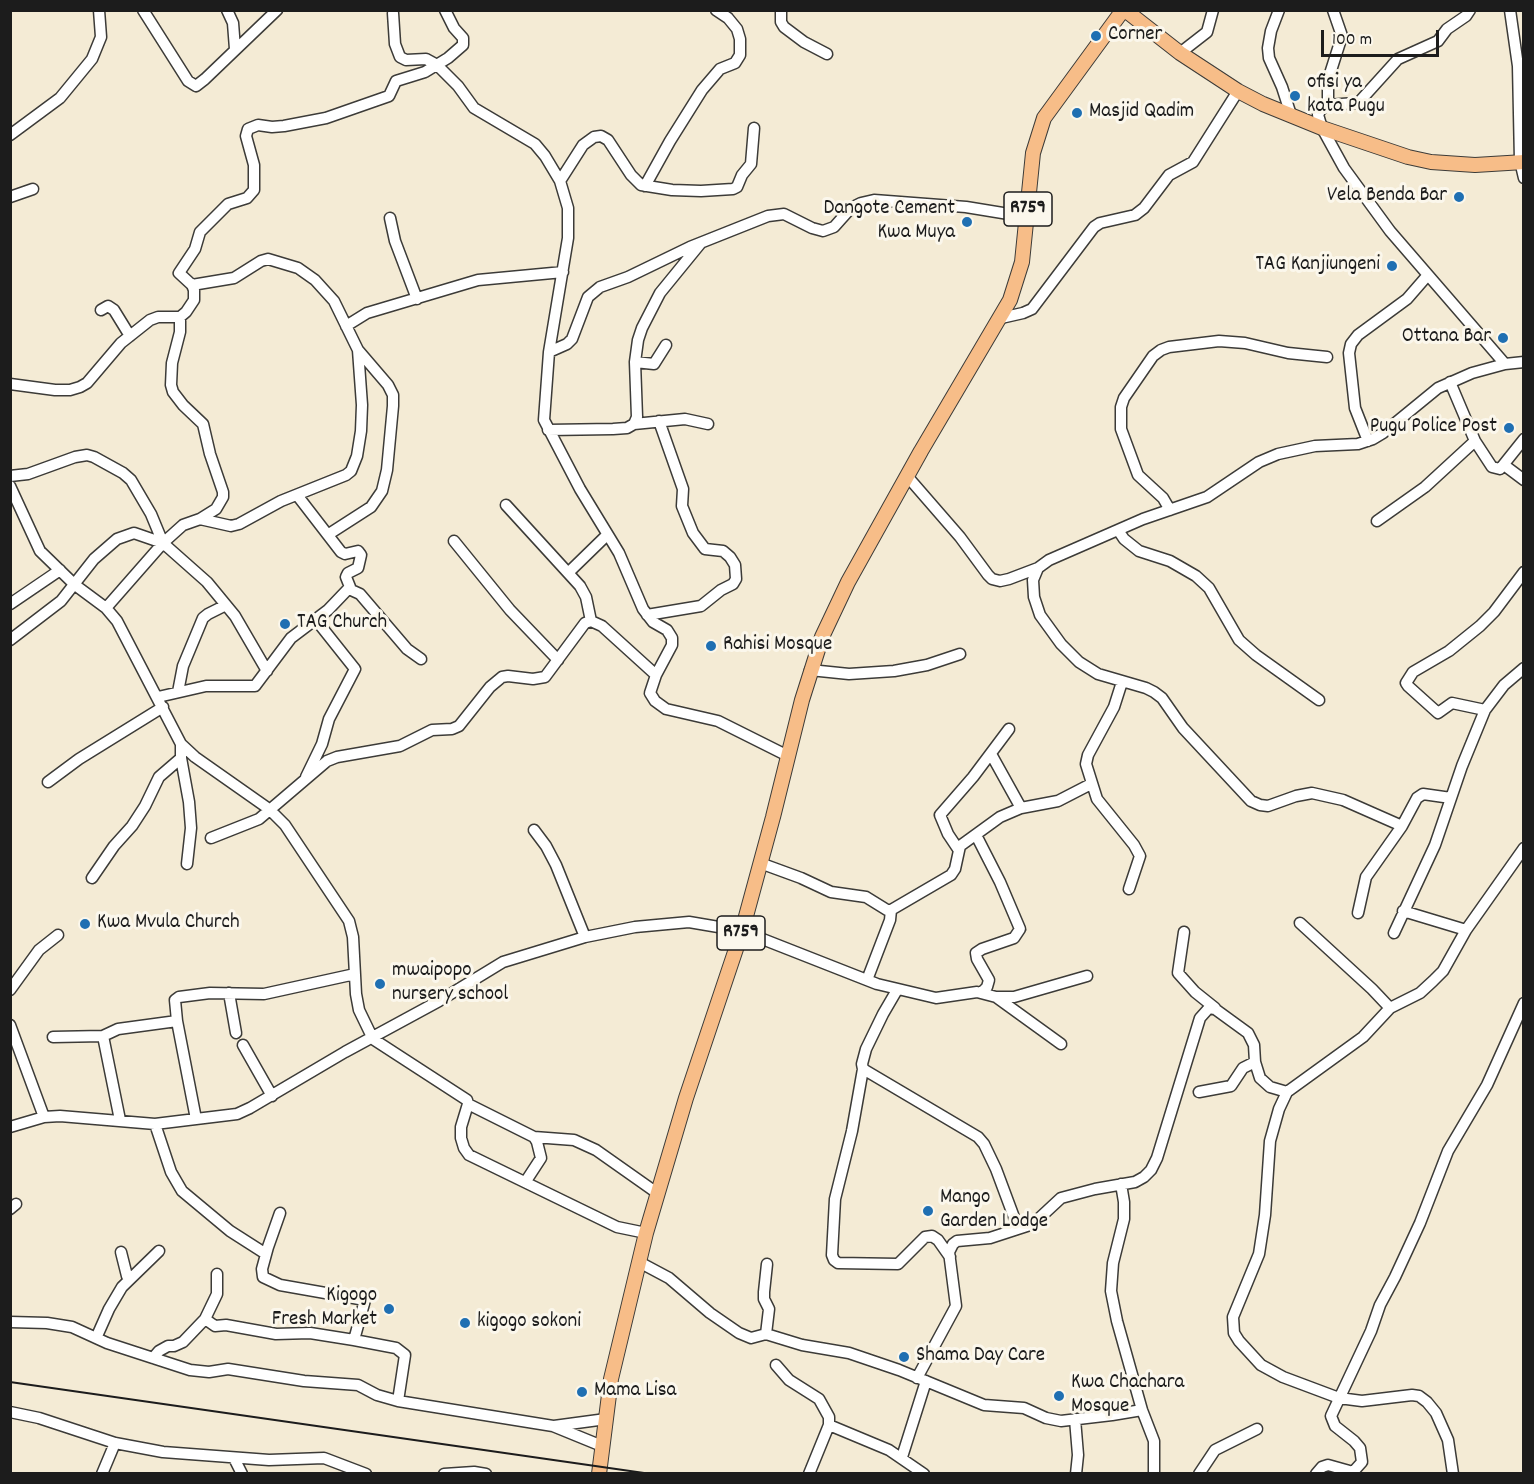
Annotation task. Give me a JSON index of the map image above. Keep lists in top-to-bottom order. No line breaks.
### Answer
{"streets":{"main road":["R759"]},"places":["Corner","ofisi ya kata Pugu","Masjid Qadim","Vela Benda Bar","Dangote Cement Kwa Muya","TAG Kanjiungeni","Ottana Bar","Pugu Police Post","TAG Church","Rahisi Mosque","Kwa Mvula Church","mwaipopo nursery school","Mango Garden Lodge","Kigogo Fresh Market","kigogo sokoni","Shama Day Care","Mama Lisa","Kwa Chachara Mosque"],"scale_bar":"100 m"}
